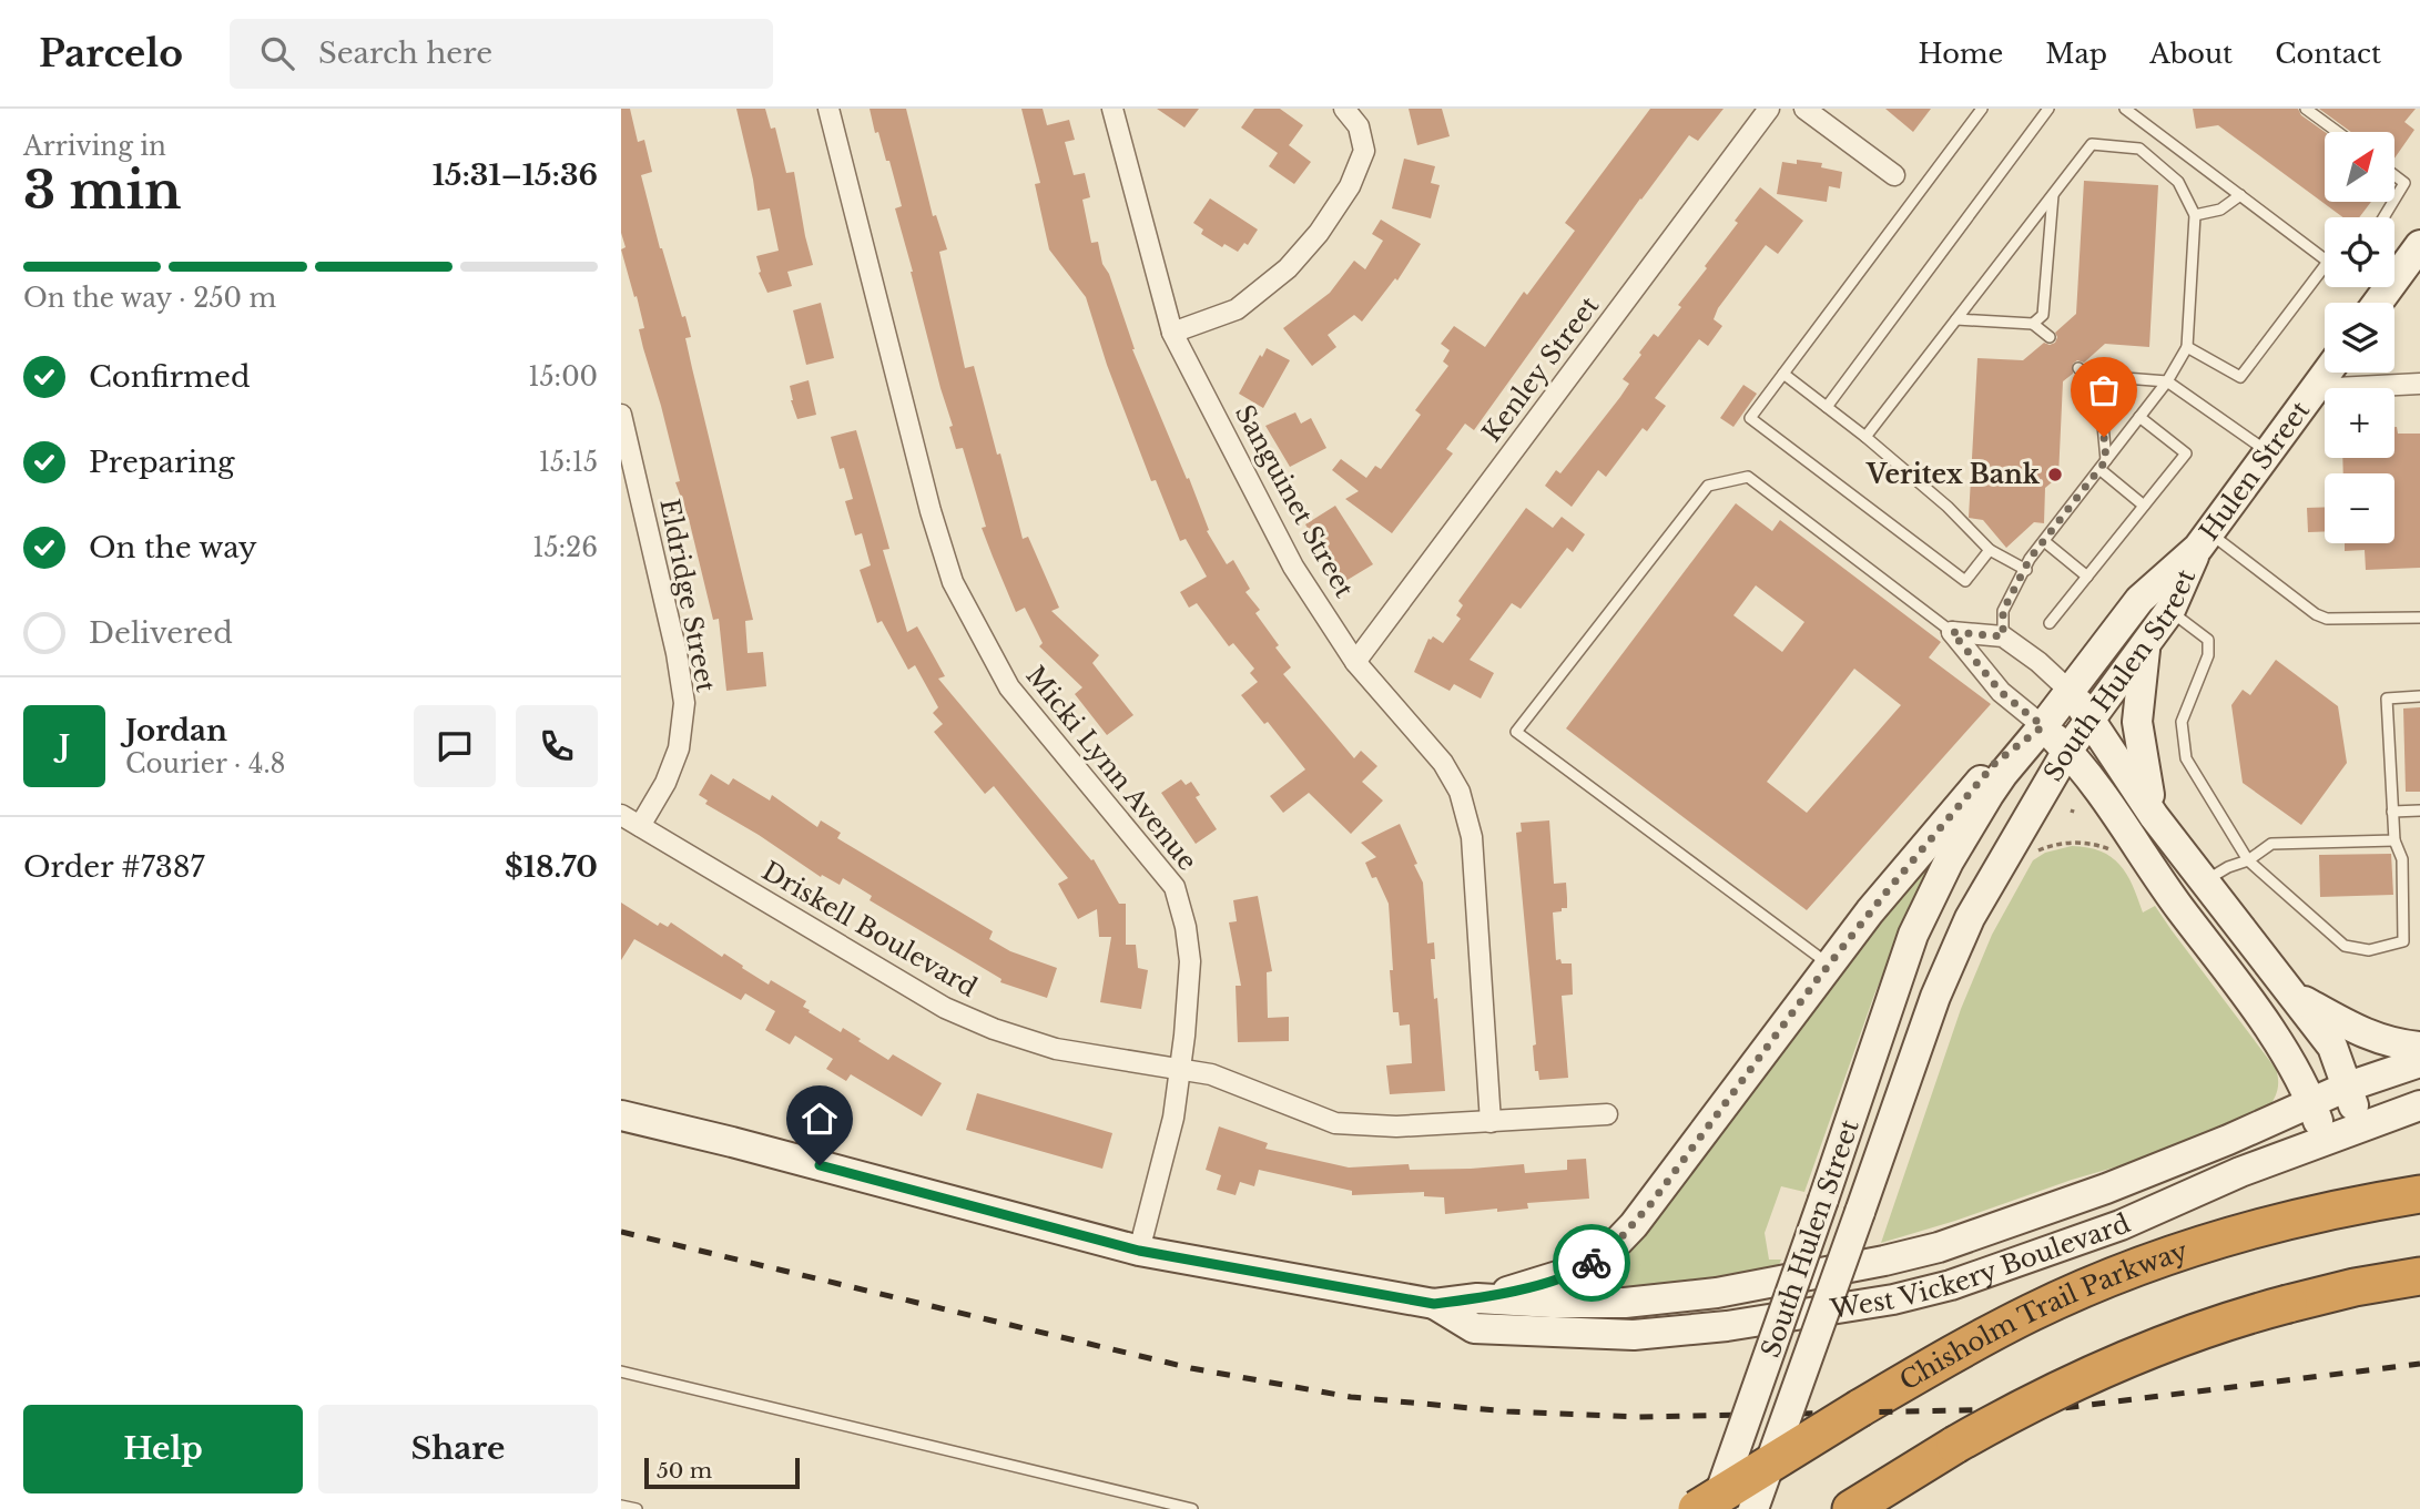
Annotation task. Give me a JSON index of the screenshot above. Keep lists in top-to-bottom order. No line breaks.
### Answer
{"streets":{"highway":["Chisholm Trail Parkway"],"main road":["Hulen Street","South Hulen Street","West Vickery Boulevard"],"street":["Kenley Street","Sanguinet Street","Eldridge Street","Micki Lynn Avenue","Driskell Boulevard"]},"crossings":[["Kenley Street","Sanguinet Street"],["Hulen Street","South Hulen Street"],["Sanguinet Street","Driskell Boulevard"],["Eldridge Street","Driskell Boulevard"],["Micki Lynn Avenue","Driskell Boulevard"],["Micki Lynn Avenue","West Vickery Boulevard"]],"places":["Veritex Bank"],"scale_bar":"50 m","north":"top right","page":{"header":"Parcelo","search":"Search here","nav":["Home","Map","About","Contact"],"heading":["3 min","Arriving in","15:31–15:36"],"panel":["Jordan","Courier · 4.8","Order #7387","$18.70"],"map_buttons":["+","−"],"bar":"On the way · 250 m","list":[["Confirmed","15:00"],["Preparing","15:15"],["On the way","15:26"],"Delivered"],"round":"J","buttons":["Help","Share"],"scale":"50 m"}}
